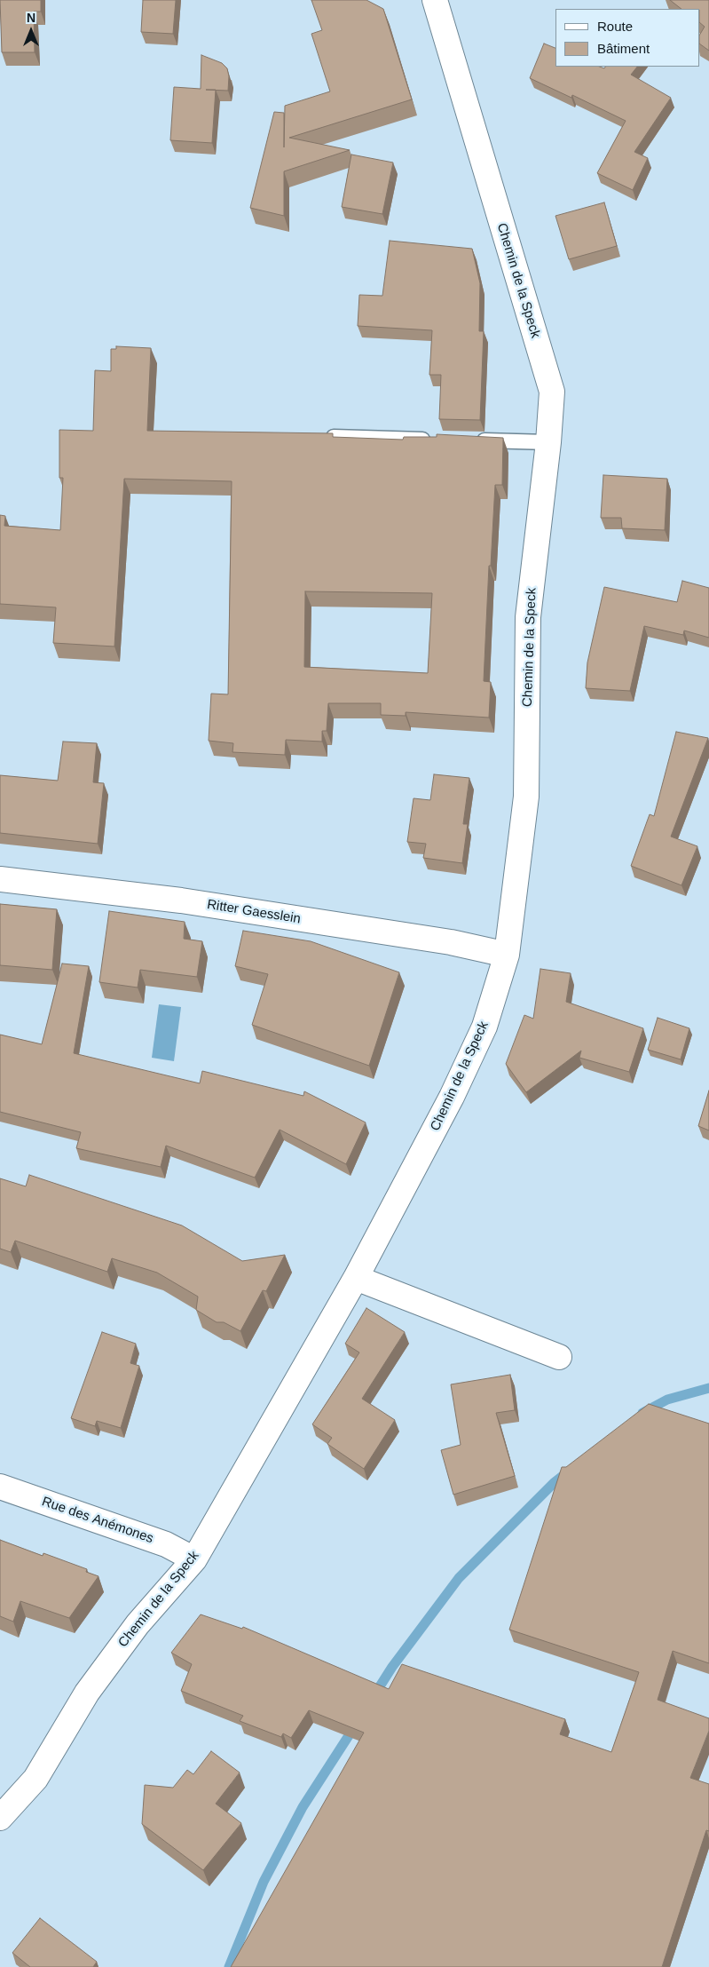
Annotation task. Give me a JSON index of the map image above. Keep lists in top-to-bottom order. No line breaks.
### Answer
{"streets":{"street":["Chemin de la Speck","Ritter Gaesslein","Rue des Anémones"]},"crossings":[["Chemin de la Speck","Ritter Gaesslein"],["Chemin de la Speck","Rue des Anémones"]],"legend":["Route","Bâtiment"],"north":"top"}
